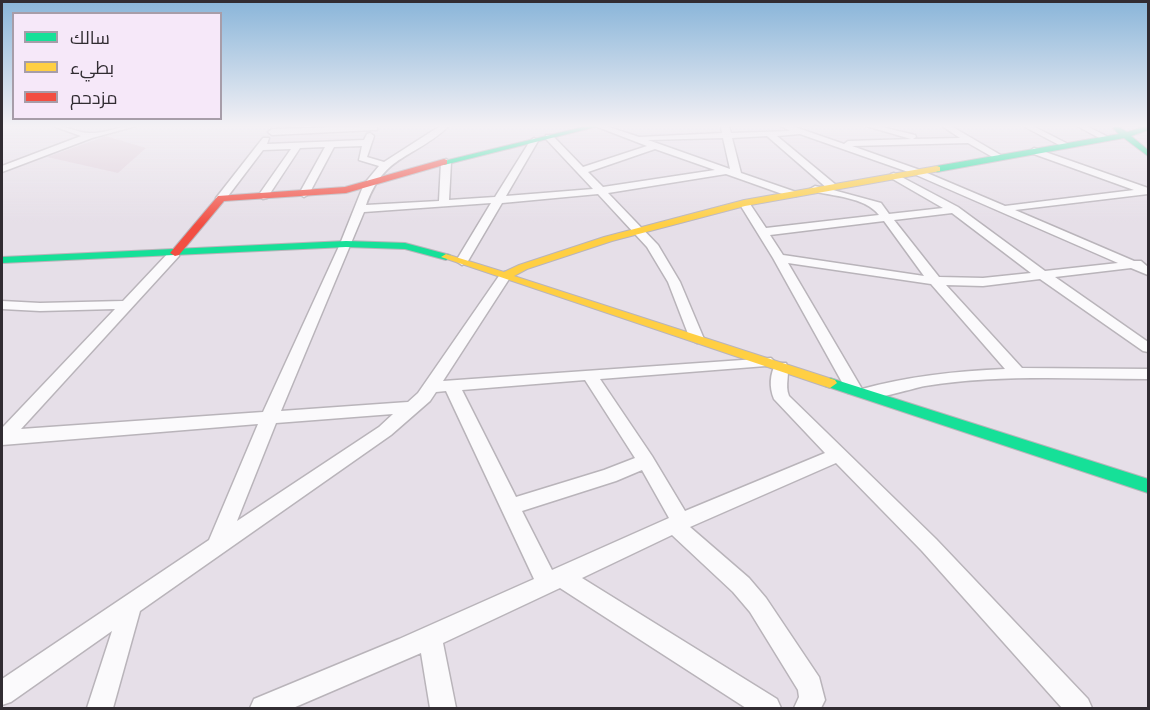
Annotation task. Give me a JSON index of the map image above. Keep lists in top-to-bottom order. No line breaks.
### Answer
{"legend":["سالك","بطيء","مزدحم"]}
